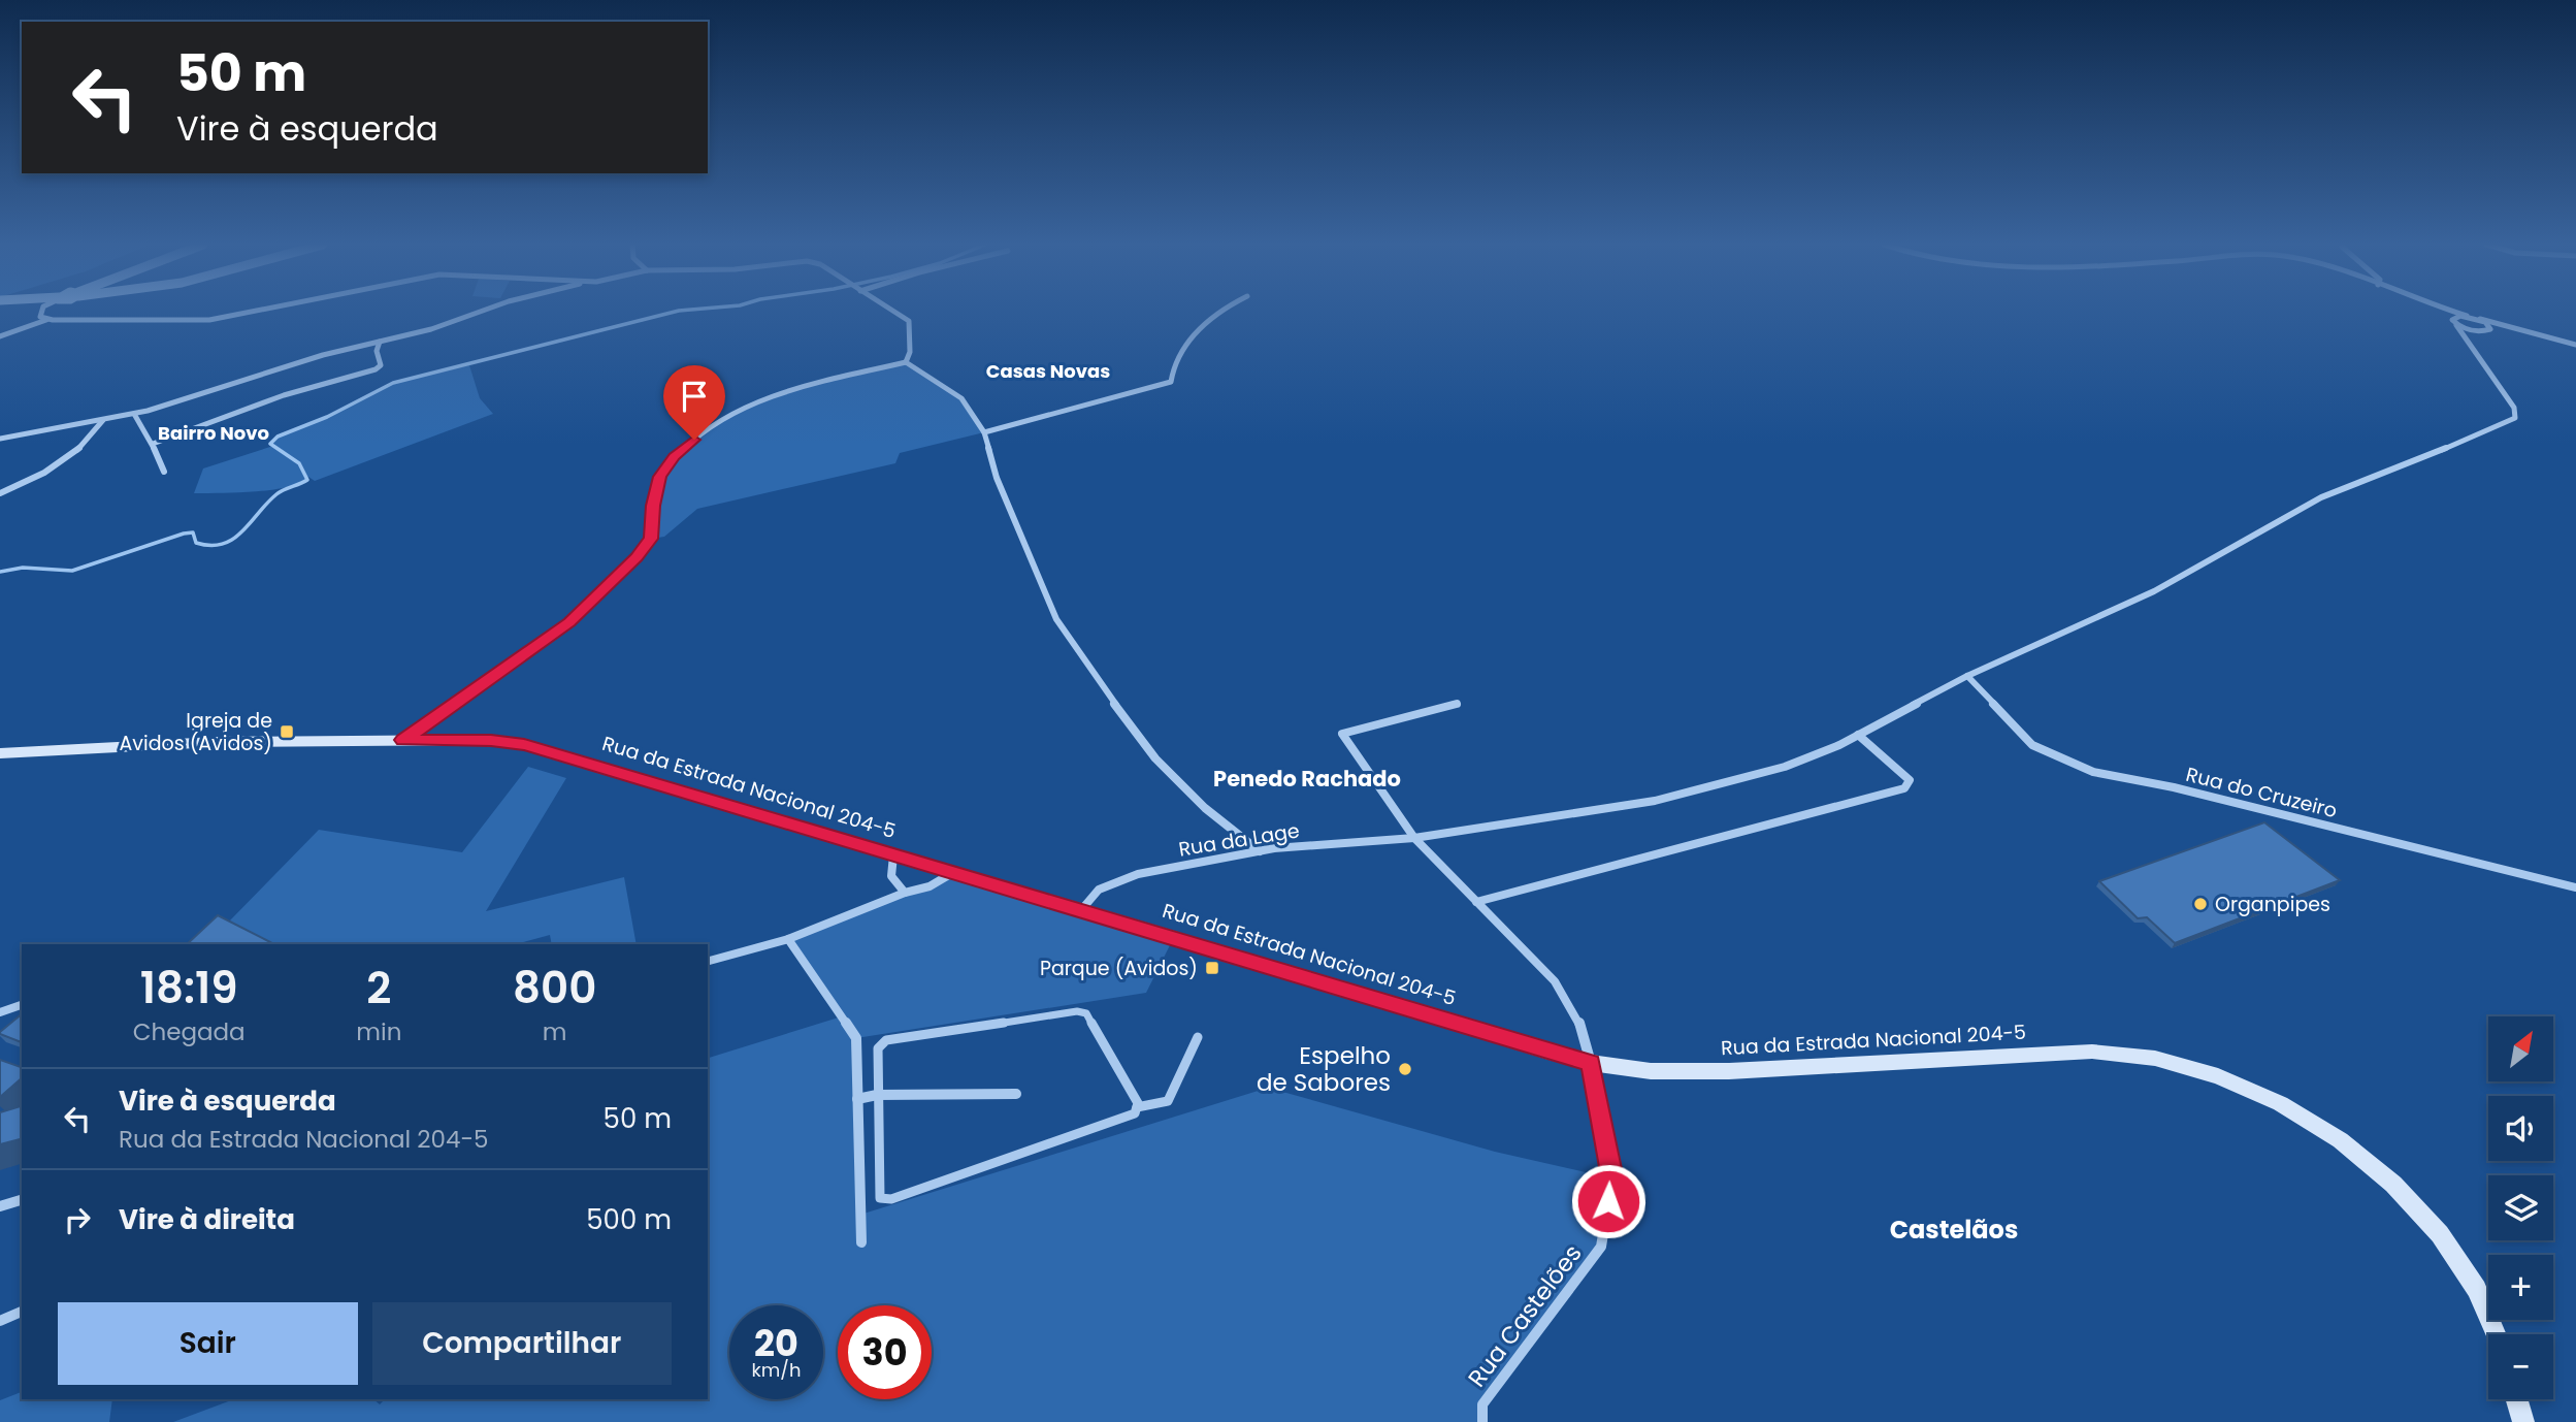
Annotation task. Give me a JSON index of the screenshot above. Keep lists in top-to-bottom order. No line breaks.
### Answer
{"streets":{"main road":["Rua da Estrada Nacional 204-5"],"street":["Rua do Cruzeiro","Rua da Lage","Rua Castelões"]},"crossings":[["Rua da Estrada Nacional 204-5","Rua da Lage"],["Rua da Estrada Nacional 204-5","Rua Castelões"],["Rua do Cruzeiro","Rua da Lage"],["Rua da Lage","Rua Castelões"]],"districts":["Casas Novas","Bairro Novo","Penedo Rachado","Castelãos"],"places":{"transit":["Igreja de Avidos (Avidos)","Parque (Avidos)"],"other":["Organpipes","Espelho de Sabores"]},"north":"top right","page":{"turn":["50 m","Vire à esquerda"],"eta":["18:19","Chegada","2","min","800","m"],"map_buttons":["+","−"],"list":[{"name":"Vire à esquerda","note":"Rua da Estrada Nacional 204-5","value":"50 m"},{"name":"Vire à direita","value":"500 m"}],"buttons":["Sair","Compartilhar"],"speed":"20 km/h","limit":"30"}}
